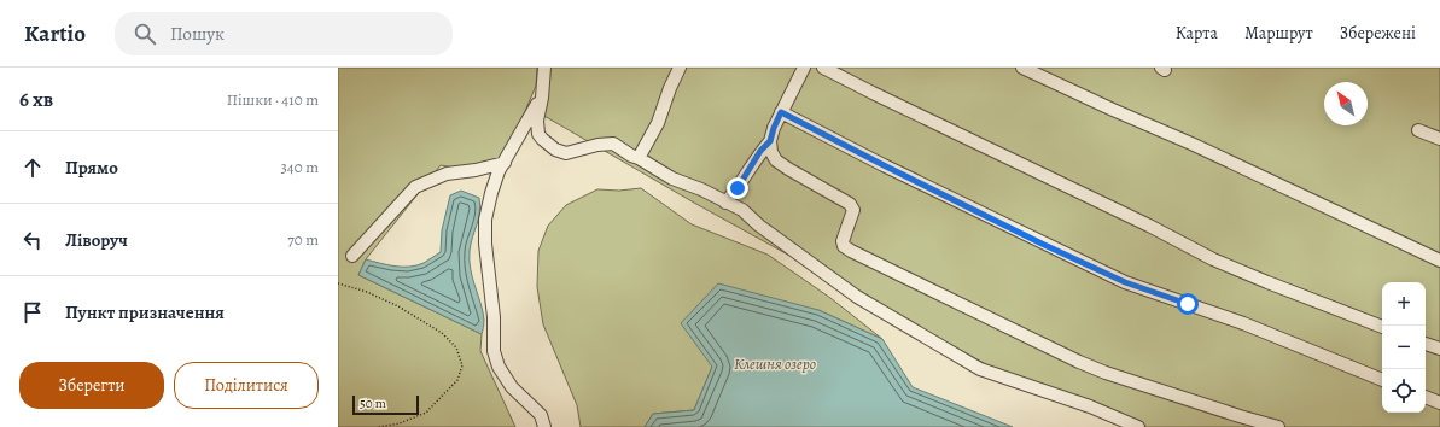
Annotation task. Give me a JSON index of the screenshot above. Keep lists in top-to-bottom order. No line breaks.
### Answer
{"water":["Клешня озеро"],"scale_bar":"50 m","north":"top left","page":{"header":"Kartio","search":"Пошук","nav":["Карта","Маршрут","Збережені"],"heading":["6 хв","Пішки · 410 m"],"list":[["Прямо","340 m"],["Ліворуч","70 m"],"Пункт призначення"],"map_buttons":["+","−"],"buttons":["Зберегти","Поділитися"],"scale":"50 m"}}
